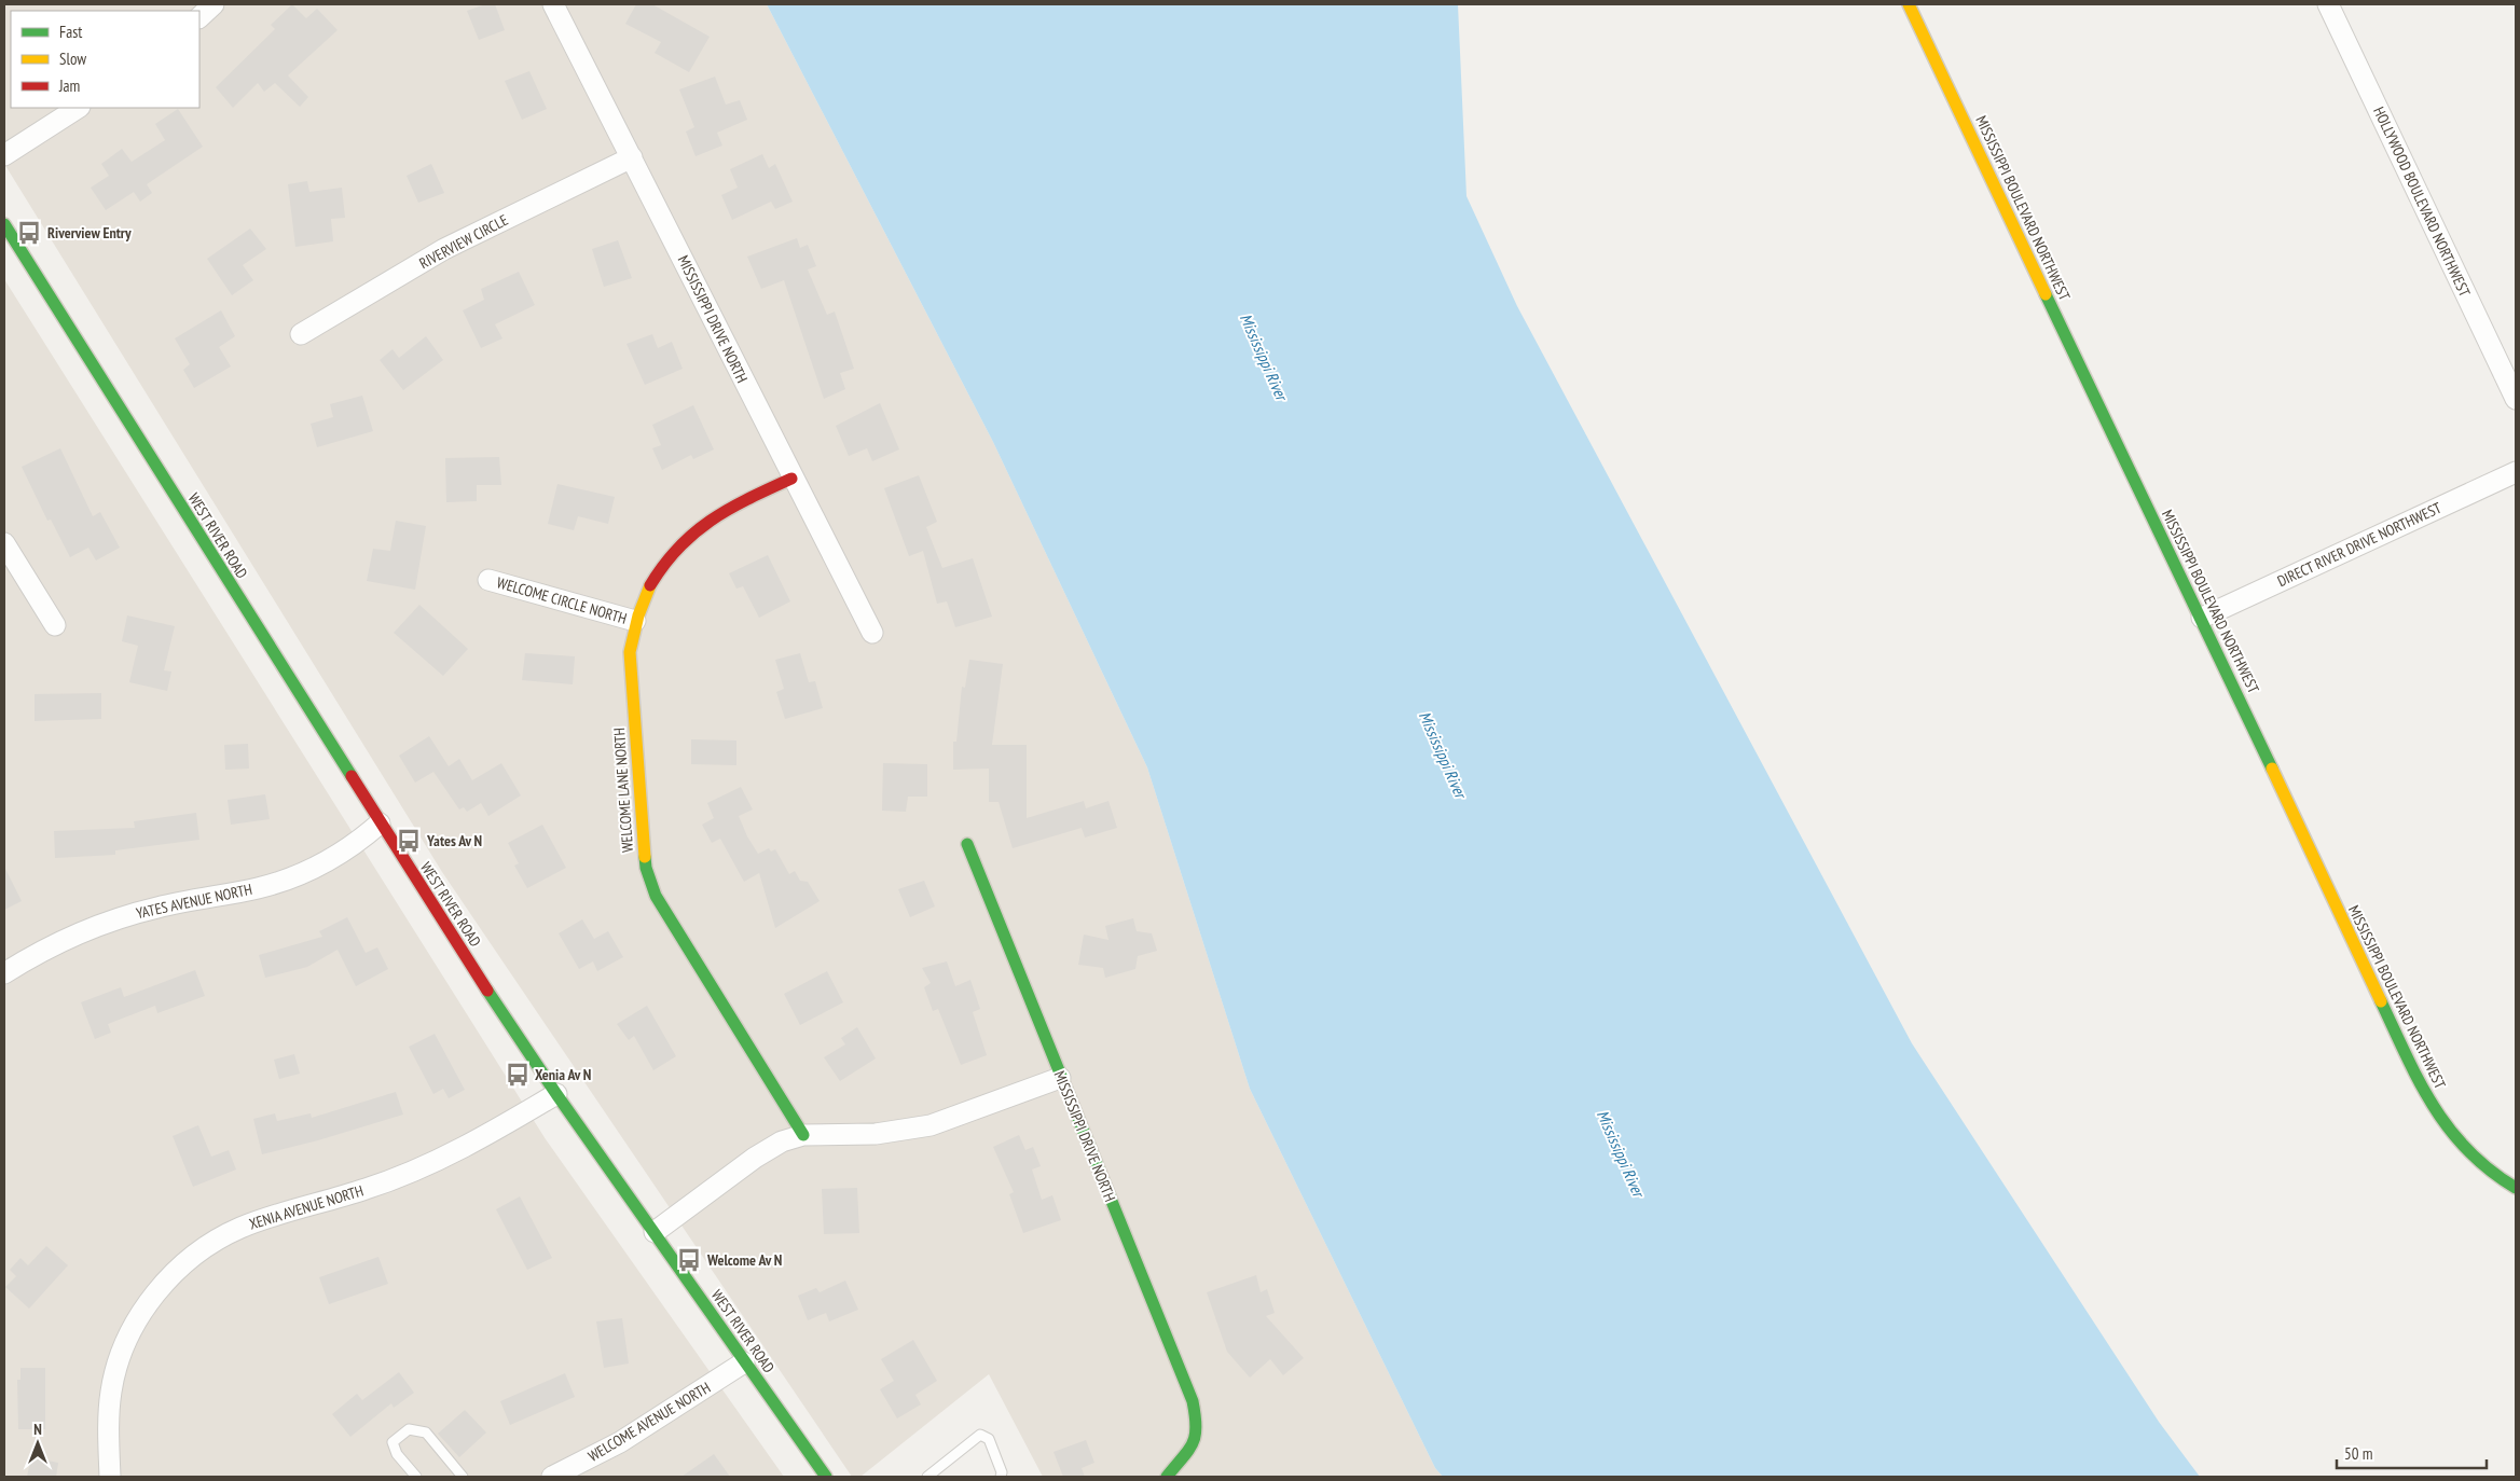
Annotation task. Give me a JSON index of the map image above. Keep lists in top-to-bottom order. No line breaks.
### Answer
{"streets":{"street":["HOLLYWOOD BOULEVARD NORTHWEST","MISSISSIPPI BOULEVARD NORTHWEST","RIVERVIEW CIRCLE","MISSISSIPPI DRIVE NORTH","WEST RIVER ROAD","DIRECT RIVER DRIVE NORTHWEST","WELCOME CIRCLE NORTH","WELCOME LANE NORTH","YATES AVENUE NORTH","XENIA AVENUE NORTH","WELCOME AVENUE NORTH"]},"crossings":[["MISSISSIPPI BOULEVARD NORTHWEST","DIRECT RIVER DRIVE NORTHWEST"],["RIVERVIEW CIRCLE","MISSISSIPPI DRIVE NORTH"],["MISSISSIPPI DRIVE NORTH","WELCOME LANE NORTH"],["WEST RIVER ROAD","YATES AVENUE NORTH"],["WEST RIVER ROAD","XENIA AVENUE NORTH"],["WEST RIVER ROAD","WELCOME AVENUE NORTH"],["WELCOME CIRCLE NORTH","WELCOME LANE NORTH"]],"water":["Mississippi River"],"places":{"bus stop":["Riverview Entry","Yates Av N","Xenia Av N","Welcome Av N"]},"legend":["Fast","Slow","Jam"],"scale_bar":"50 m","north":"top"}
